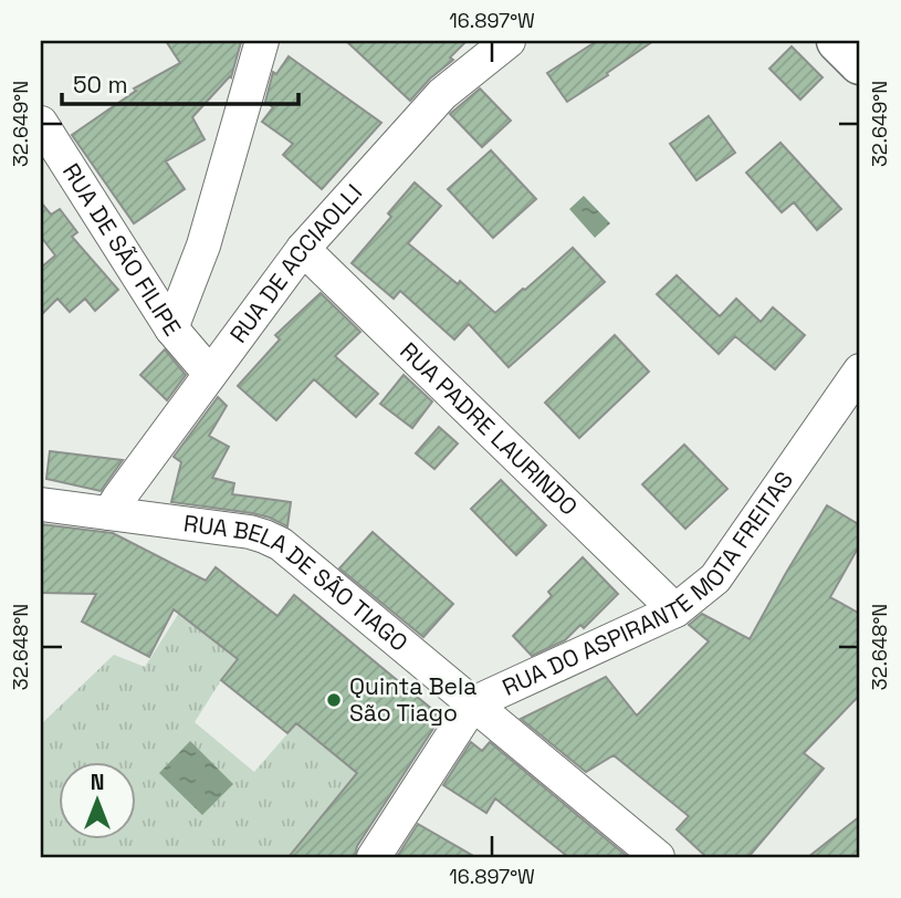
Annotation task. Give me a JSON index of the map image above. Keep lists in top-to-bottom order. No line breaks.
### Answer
{"streets":{"street":["RUA DE SÃO FILIPE","RUA DE ACCIAOLLI","RUA PADRE LAURINDO","RUA DO ASPIRANTE MOTA FREITAS","RUA BELA DE SÃO TIAGO"]},"crossings":[["RUA DE SÃO FILIPE","RUA DE ACCIAOLLI"],["RUA DE ACCIAOLLI","RUA PADRE LAURINDO"],["RUA DE ACCIAOLLI","RUA BELA DE SÃO TIAGO"],["RUA PADRE LAURINDO","RUA DO ASPIRANTE MOTA FREITAS"],["RUA DO ASPIRANTE MOTA FREITAS","RUA BELA DE SÃO TIAGO"]],"places":["Quinta Bela São Tiago"],"scale_bar":"50 m","north":"top","coordinates":["16.897°W","32.649°N","32.648°N"]}
